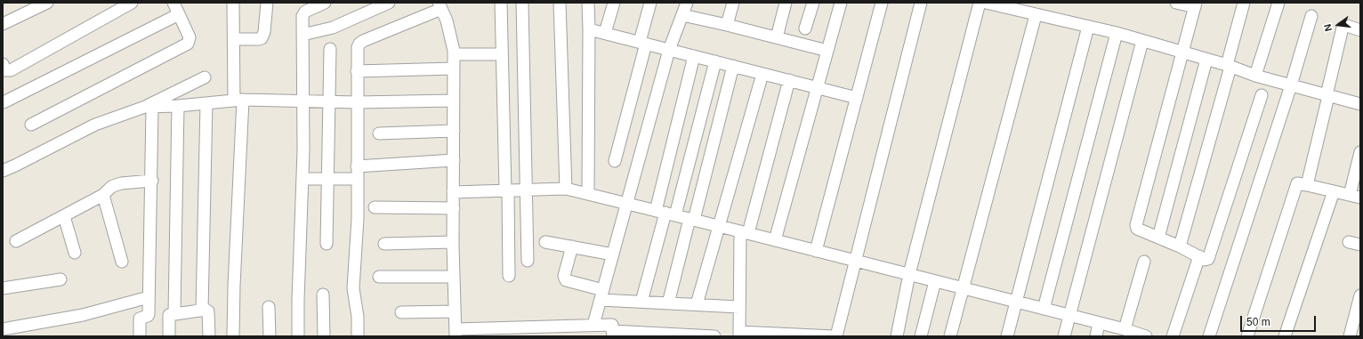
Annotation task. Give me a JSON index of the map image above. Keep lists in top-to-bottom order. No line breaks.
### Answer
{"scale_bar":"50 m","north":"left"}
